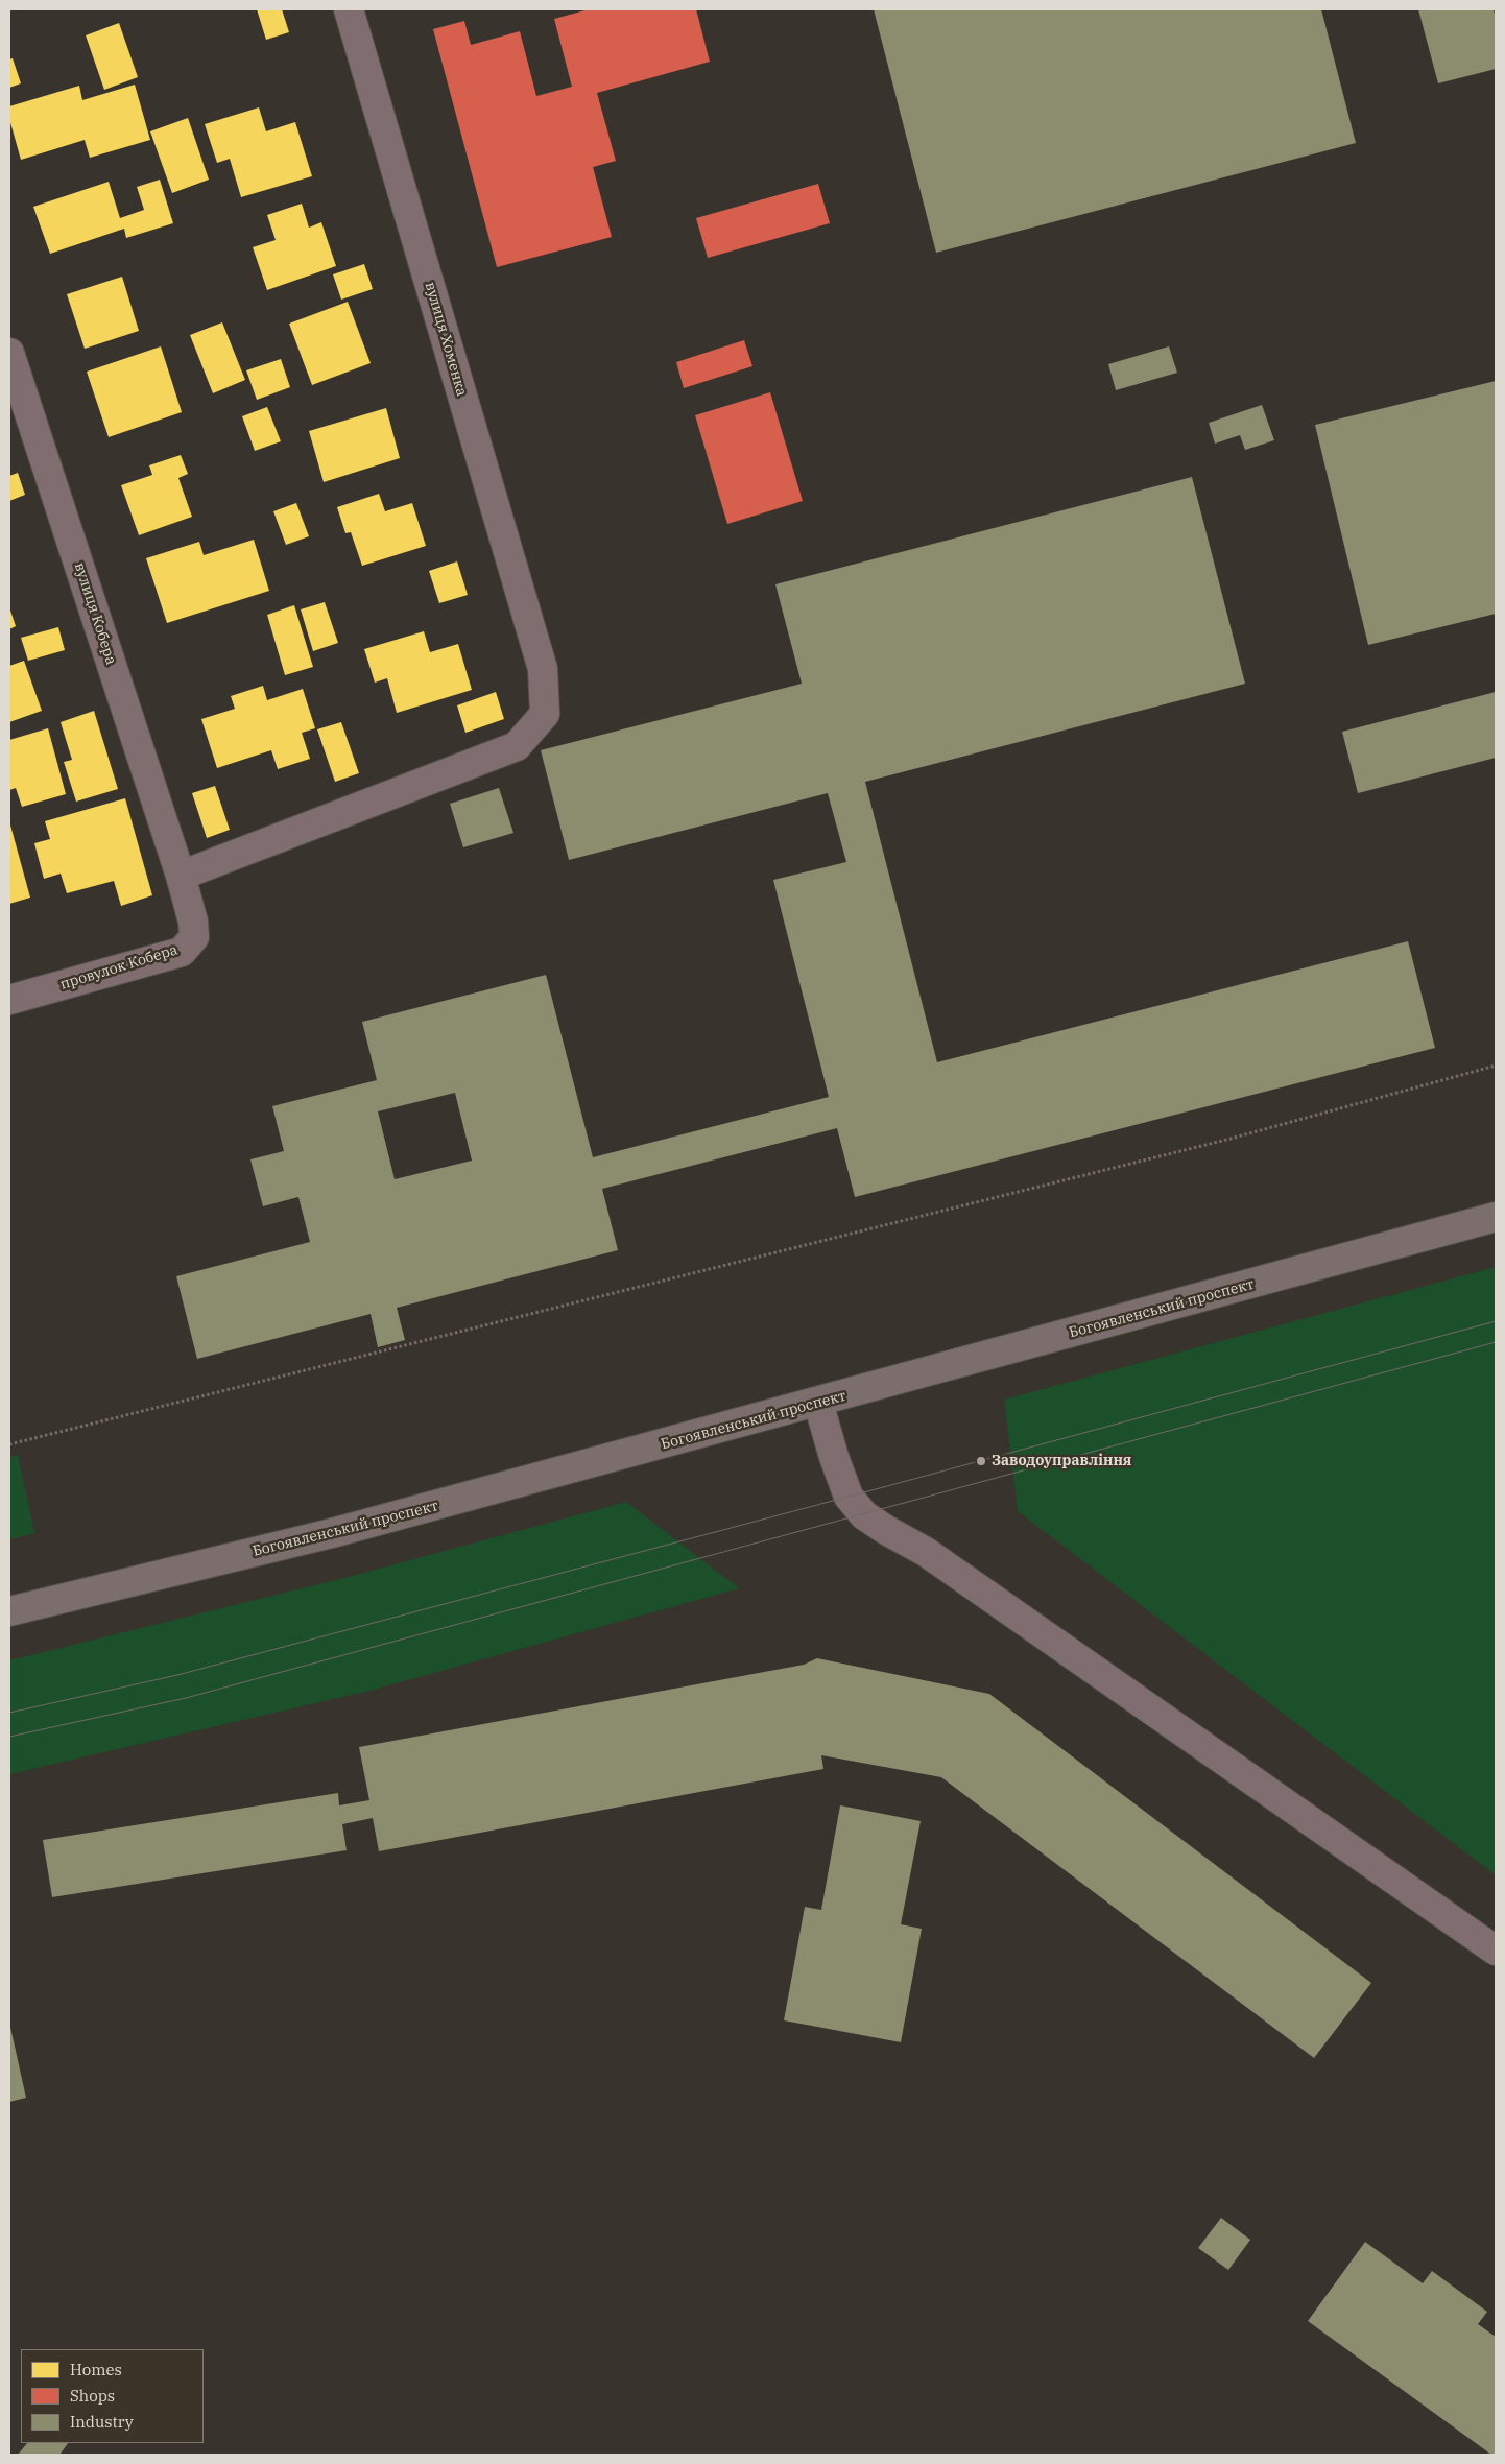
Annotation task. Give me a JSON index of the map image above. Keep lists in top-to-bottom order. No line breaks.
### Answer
{"streets":{"main road":["Богоявленський проспект"],"street":["вулиця Хоменка","вулиця Кобера","провулок Кобера"]},"crossings":[["вулиця Хоменка","вулиця Кобера"],["вулиця Хоменка","провулок Кобера"],["вулиця Кобера","провулок Кобера"]],"places":["Заводоуправління"],"legend":["Homes","Shops","Industry"]}
